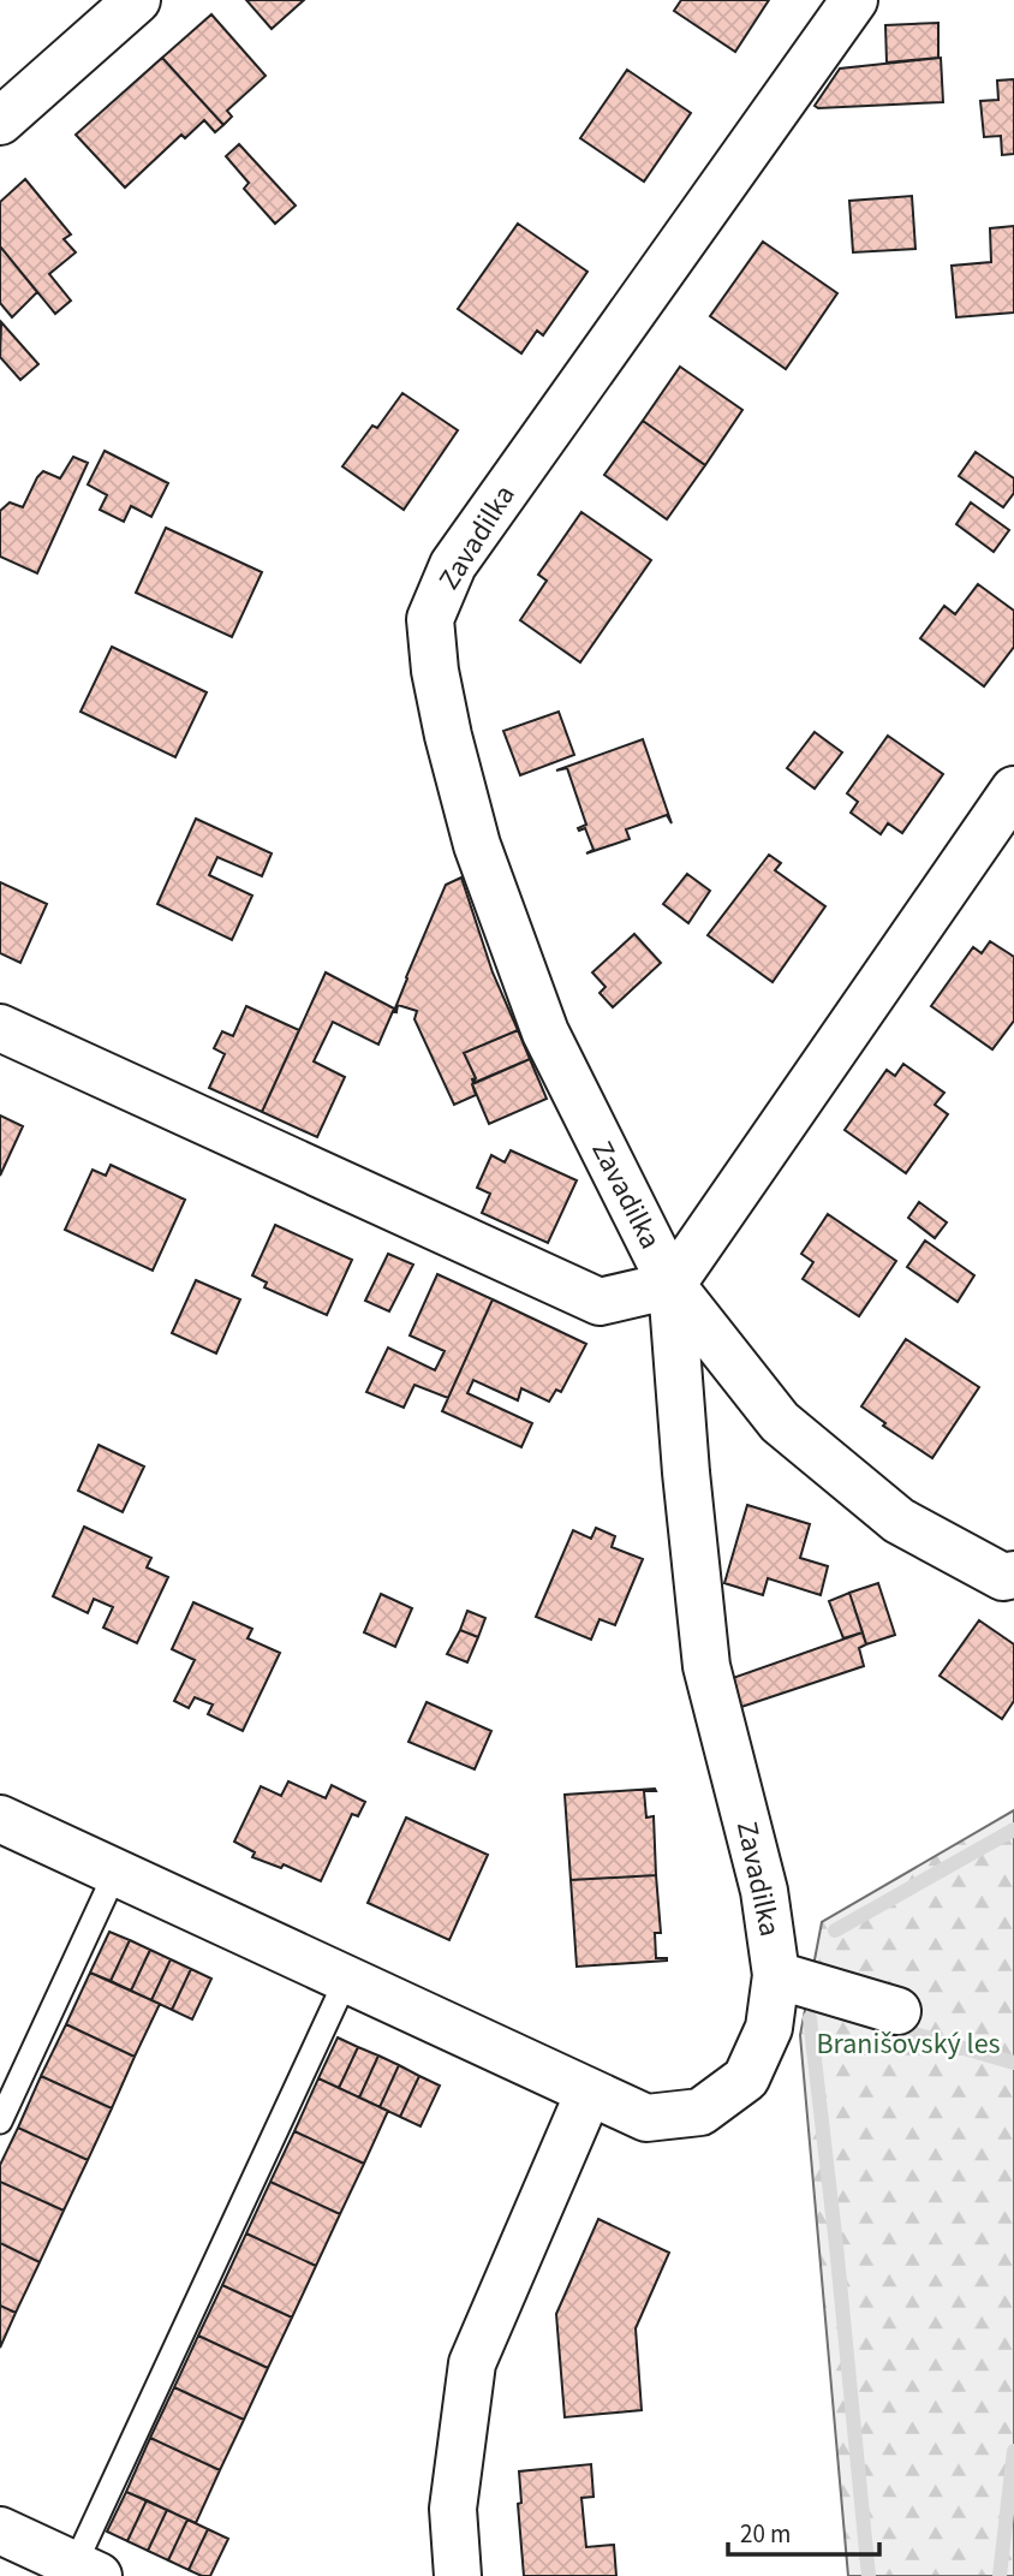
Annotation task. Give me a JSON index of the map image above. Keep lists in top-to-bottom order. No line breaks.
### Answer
{"streets":{"street":["Zavadilka"]},"parks":["Branišovský les"],"scale_bar":"20 m"}
